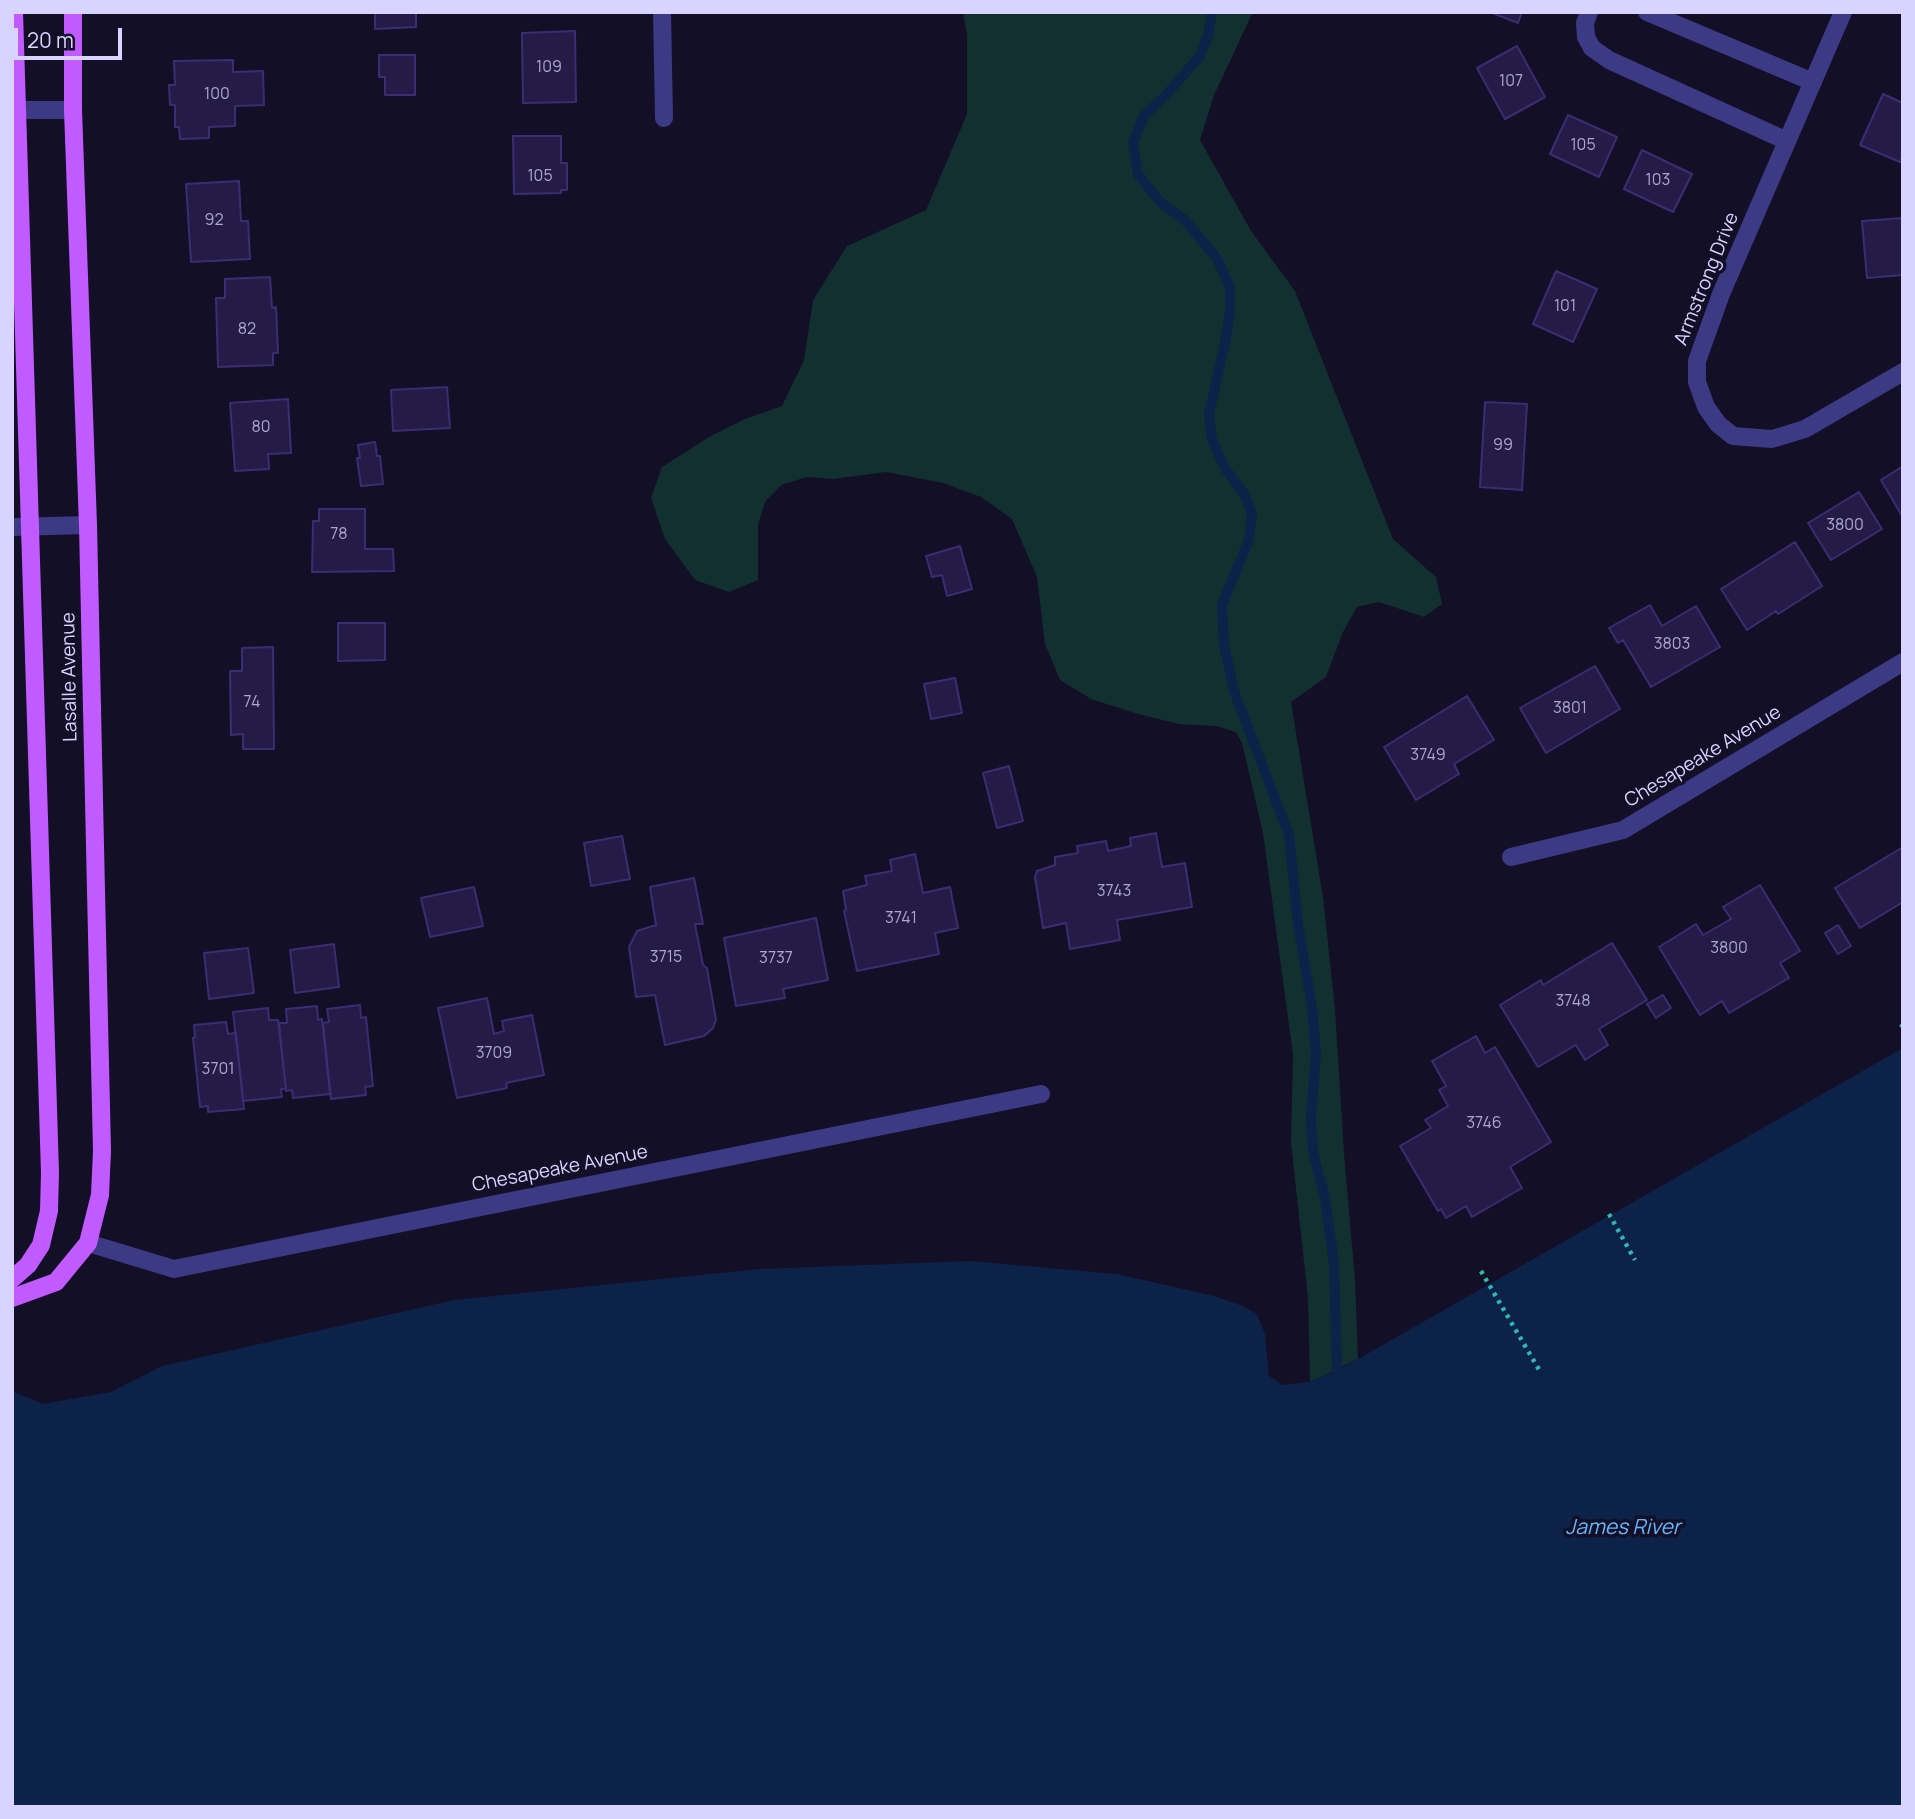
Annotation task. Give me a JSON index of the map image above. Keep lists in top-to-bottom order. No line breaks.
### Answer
{"streets":{"main road":["Lasalle Avenue"],"street":["Armstrong Drive","Chesapeake Avenue"]},"crossings":[["Lasalle Avenue","Chesapeake Avenue"]],"water":["James River"],"house_numbers":["109","107","100","105","105","103","92","101","82","80","99","3800","78","3803","74","3801","3749","3743","3741","3800","3715","3737","3748","3709","3701","3746"],"scale_bar":"20 m"}
